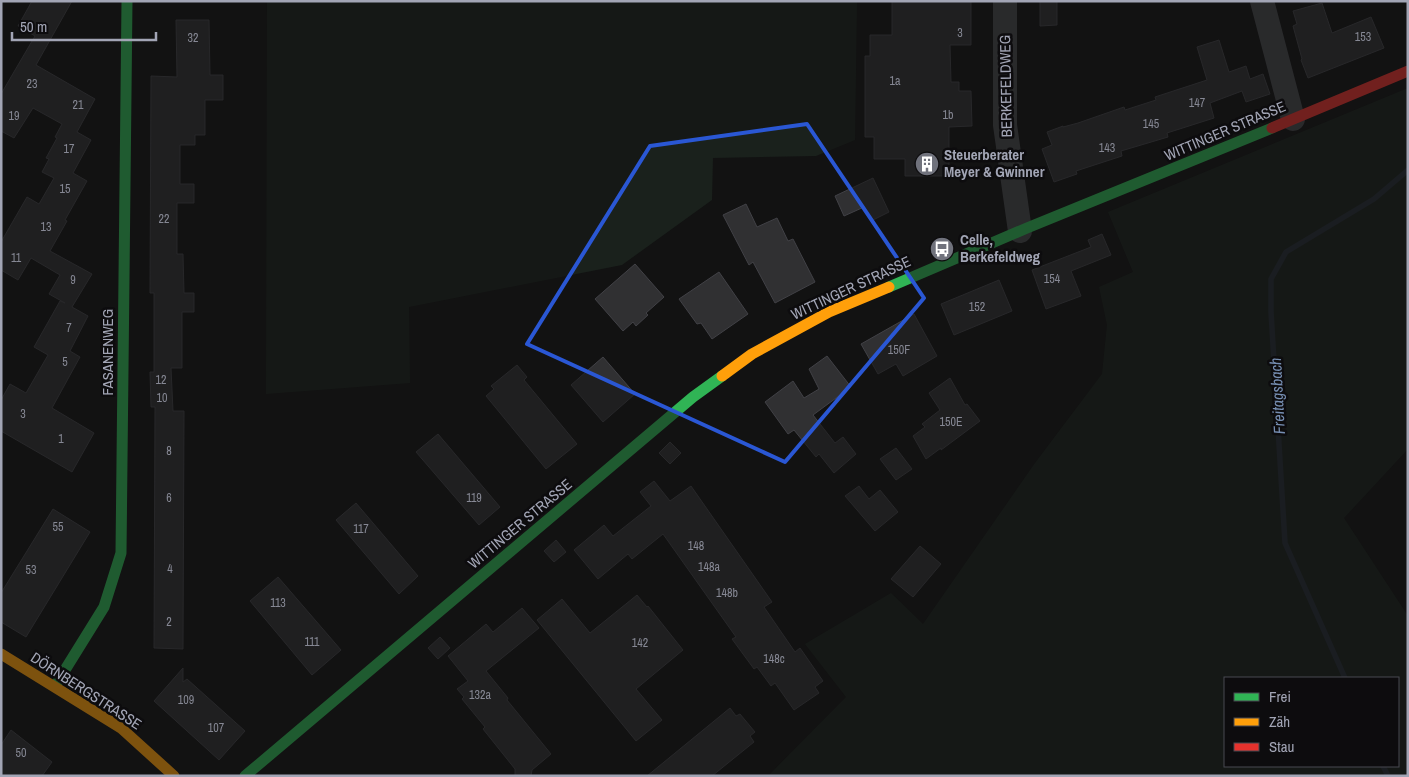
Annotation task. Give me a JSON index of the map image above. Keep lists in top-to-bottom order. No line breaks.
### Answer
{"streets":{"main road":["WITTINGER STRASSE","FASANENWEG","DÖRNBERGSTRASSE"],"street":["BERKEFELDWEG"]},"crossings":[["BERKEFELDWEG","WITTINGER STRASSE"],["FASANENWEG","DÖRNBERGSTRASSE"]],"water":["Freitagsbach"],"places":{"building":["Steuerberater Meyer & Gwinner"],"bus stop":["Celle, Berkefeldweg"]},"house_numbers":["3","153","32","1a","23","147","21","1b","19","145","143","17","15","22","13","11","154","9","152","7","150F","5","12","10","3","150E","1","8","6","119","55","117","148","148a","4","53","148b","113","2","111","142","148c","132a","109","107","50"],"legend":["Frei","Zäh","Stau"],"scale_bar":"50 m"}
